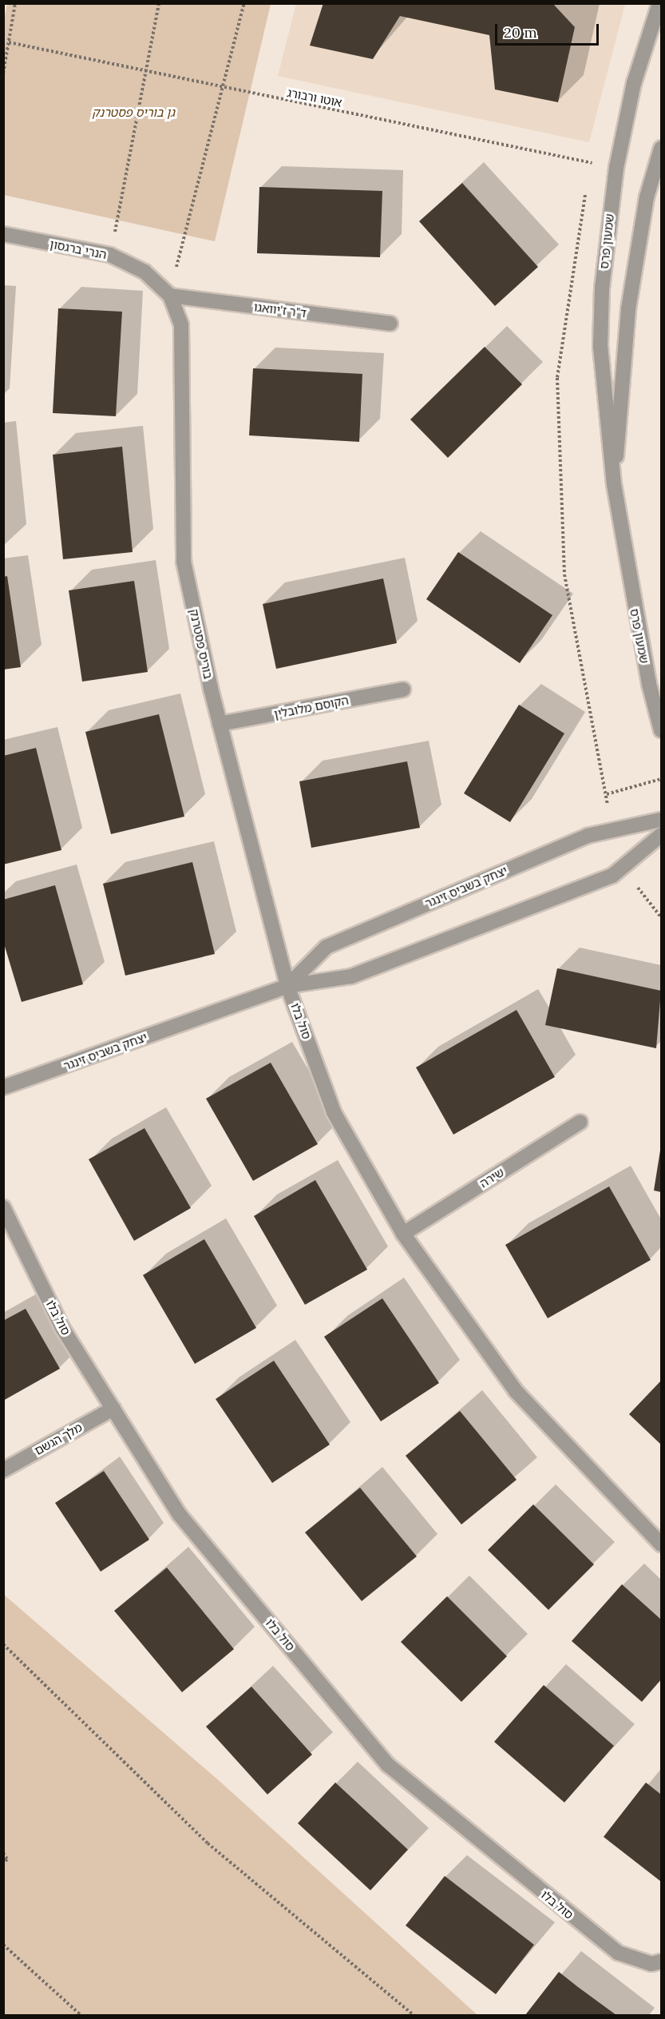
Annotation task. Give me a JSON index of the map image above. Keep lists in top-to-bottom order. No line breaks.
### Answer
{"streets":{"street":["שמעון פרס","הנרי ברגסון","ד\"ר ז'יוואגו","בוריס פסטרנק","הקוסם מלובלין","יצחק בשביס זינגר","סול בלו","שירה","מלך הגשם"],"path":["אוטו ורבורג"]},"crossings":[["אוטו ורבורג","שמעון פרס"],["הנרי ברגסון","ד\"ר ז'יוואגו"],["הנרי ברגסון","בוריס פסטרנק"],["ד\"ר ז'יוואגו","בוריס פסטרנק"],["בוריס פסטרנק","הקוסם מלובלין"],["בוריס פסטרנק","יצחק בשביס זינגר"],["בוריס פסטרנק","סול בלו"],["יצחק בשביס זינגר","סול בלו"],["סול בלו","שירה"],["סול בלו","מלך הגשם"]],"parks":["גן בוריס פסטרנק"],"scale_bar":"20 m"}
